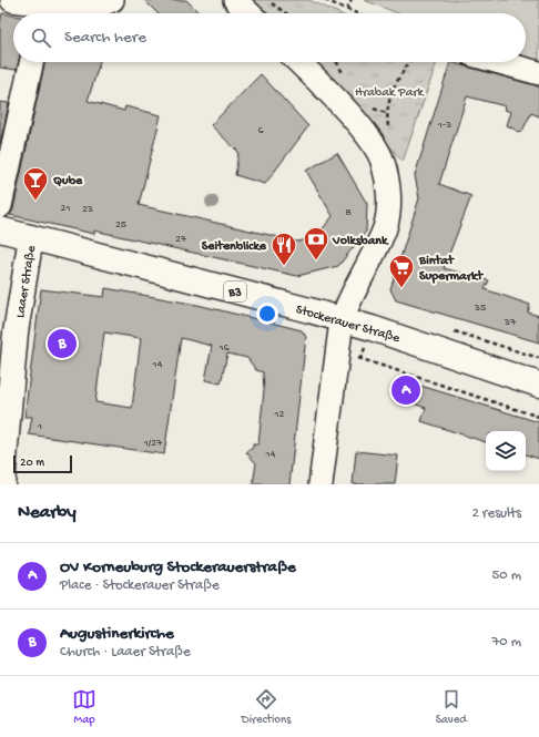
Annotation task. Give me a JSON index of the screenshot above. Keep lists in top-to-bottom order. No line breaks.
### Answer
{"streets":{"main road":["Laaer Straße","B3","Stockerauer Straße"]},"crossings":[["Laaer Straße","Stockerauer Straße"]],"parks":["Hrabak Park"],"places":{"bar":["Qube"],"bank":["Volksbank"],"restaurant":["Seitenblicke"],"supermarket":["Bintat Supermarkt"]},"house_numbers":["1-3","6","21","23","8","25","27","35","37","16","14","12","1","1/27","14"],"scale_bar":"20 m","page":{"search":"Search here","pins":["B","A"],"scale":"20 m","heading":["Nearby","2 results"],"list":[{"mark":"A","name":"OV Korneuburg Stockerauerstraße","note":"Place · Stockerauer Straße","value":"50 m"},{"mark":"B","name":"Augustinerkirche","note":"Church · Laaer Straße","value":"70 m"}],"nav":["Map","Directions","Saved"]}}
